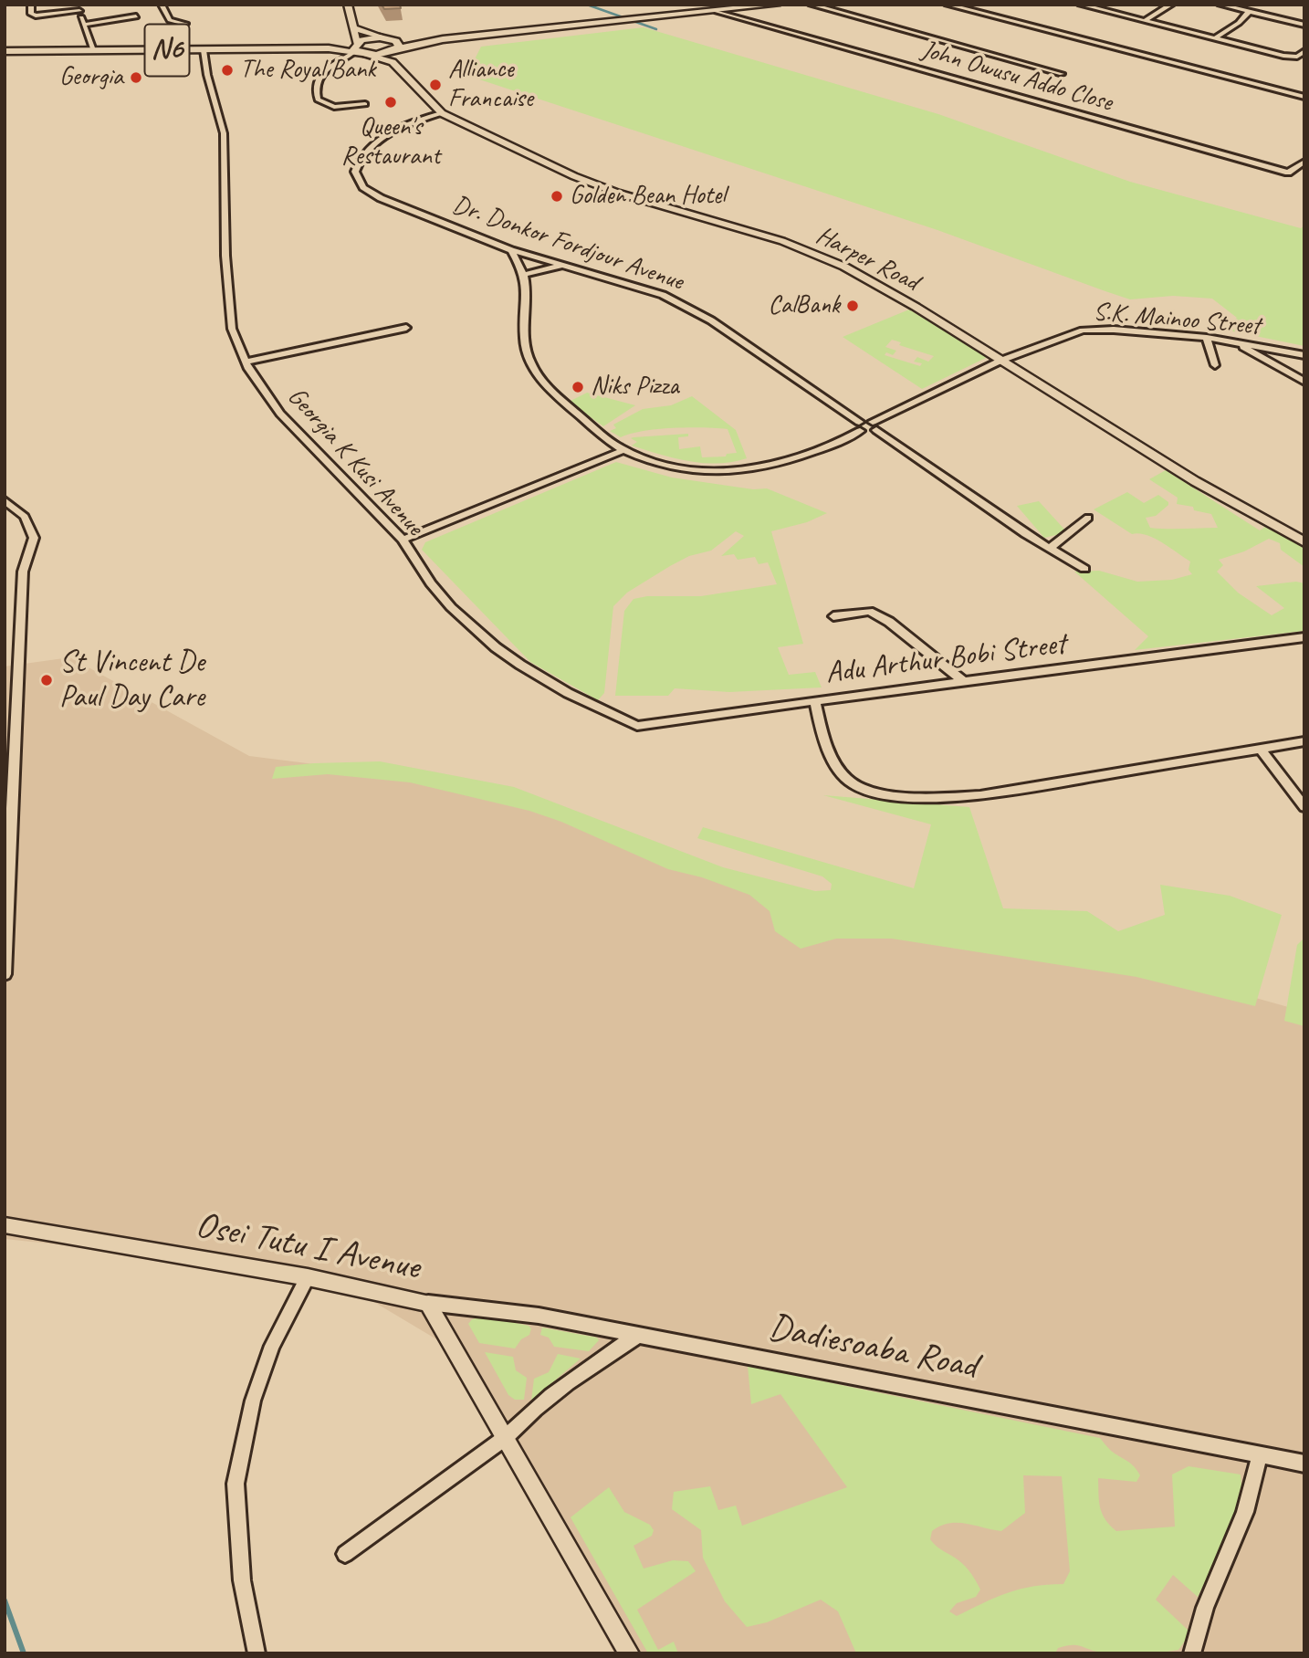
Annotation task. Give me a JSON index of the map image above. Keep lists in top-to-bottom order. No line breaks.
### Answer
{"streets":{"highway":["N6"],"main road":["Harper Road"],"street":["John Owusu Addo Close","Dr. Donkor Fordjour Avenue","S.K. Mainoo Street","Georgia K Kusi Avenue","Adu Arthur Bobi Street","Osei Tutu I Avenue","Dadiesoaba Road"]},"crossings":[["N6","John Owusu Addo Close"],["N6","Harper Road"],["N6","Georgia K Kusi Avenue"],["Dr. Donkor Fordjour Avenue","Harper Road"],["Harper Road","S.K. Mainoo Street"],["Georgia K Kusi Avenue","Adu Arthur Bobi Street"],["Osei Tutu I Avenue","Dadiesoaba Road"]],"places":["The Royal Bank","Georgia","Alliance Francaise","Queen's Restaurant","Golden Bean Hotel","CalBank","Niks Pizza","St Vincent De Paul Day Care"]}
